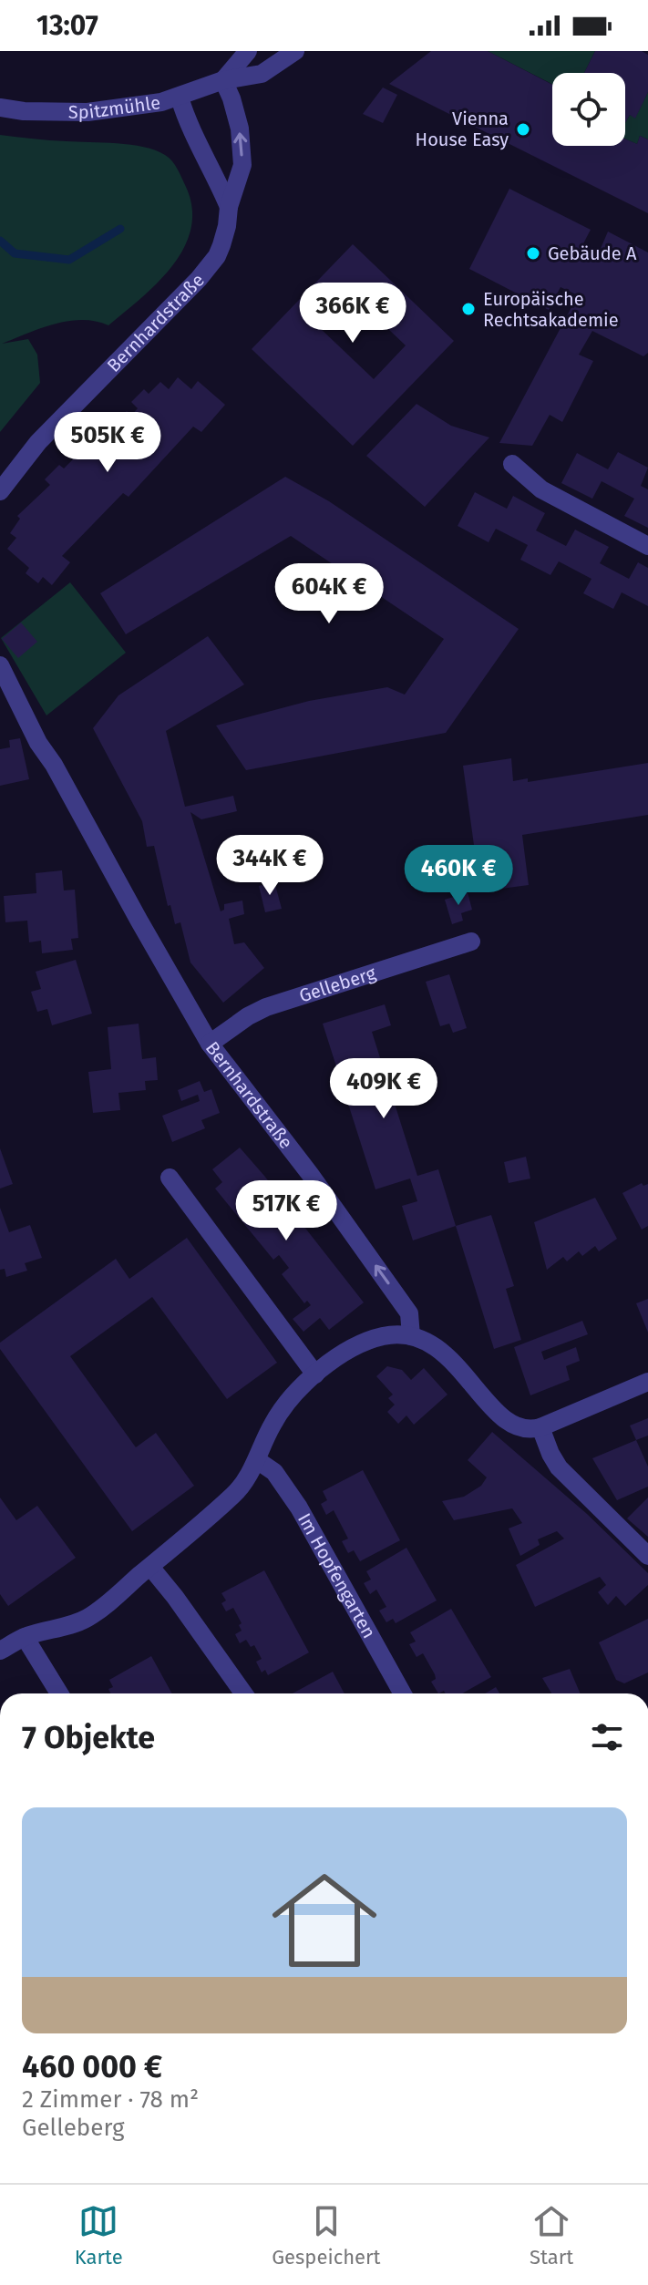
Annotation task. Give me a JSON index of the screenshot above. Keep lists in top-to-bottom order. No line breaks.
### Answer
{"streets":{"street":["Spitzmühle","Bernhardstraße","Gelleberg","Im Hopfengarten"]},"crossings":[["Spitzmühle","Bernhardstraße"],["Bernhardstraße","Gelleberg"]],"places":["Vienna House Easy","Gebäude A","Europäische Rechtsakademie"],"page":{"status":"13:07","price":["366K €","505K €","604K €","344K €","460K €","409K €","517K €"],"heading":"7 Objekte","list":[{"name":"460 000 €","note":"2 Zimmer · 78 m² · Gelleberg"}],"tabs":["Karte","Gespeichert","Start"]}}
